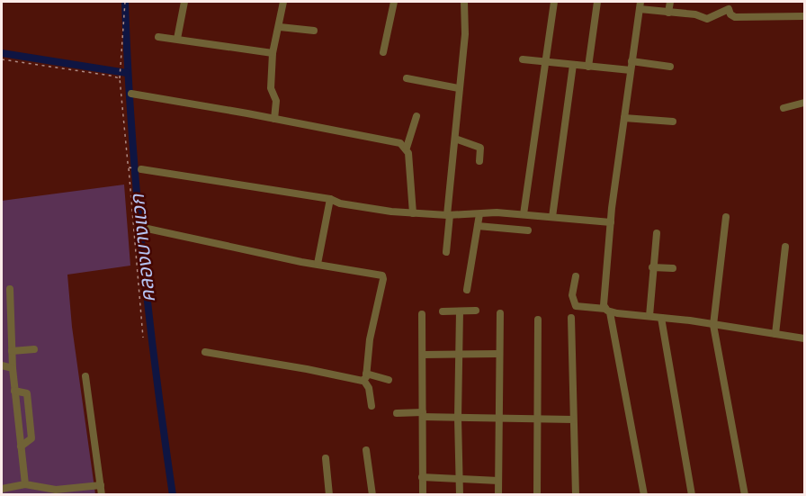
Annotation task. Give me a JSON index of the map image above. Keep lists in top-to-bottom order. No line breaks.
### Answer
{"water":["คลองบางแวก"]}
